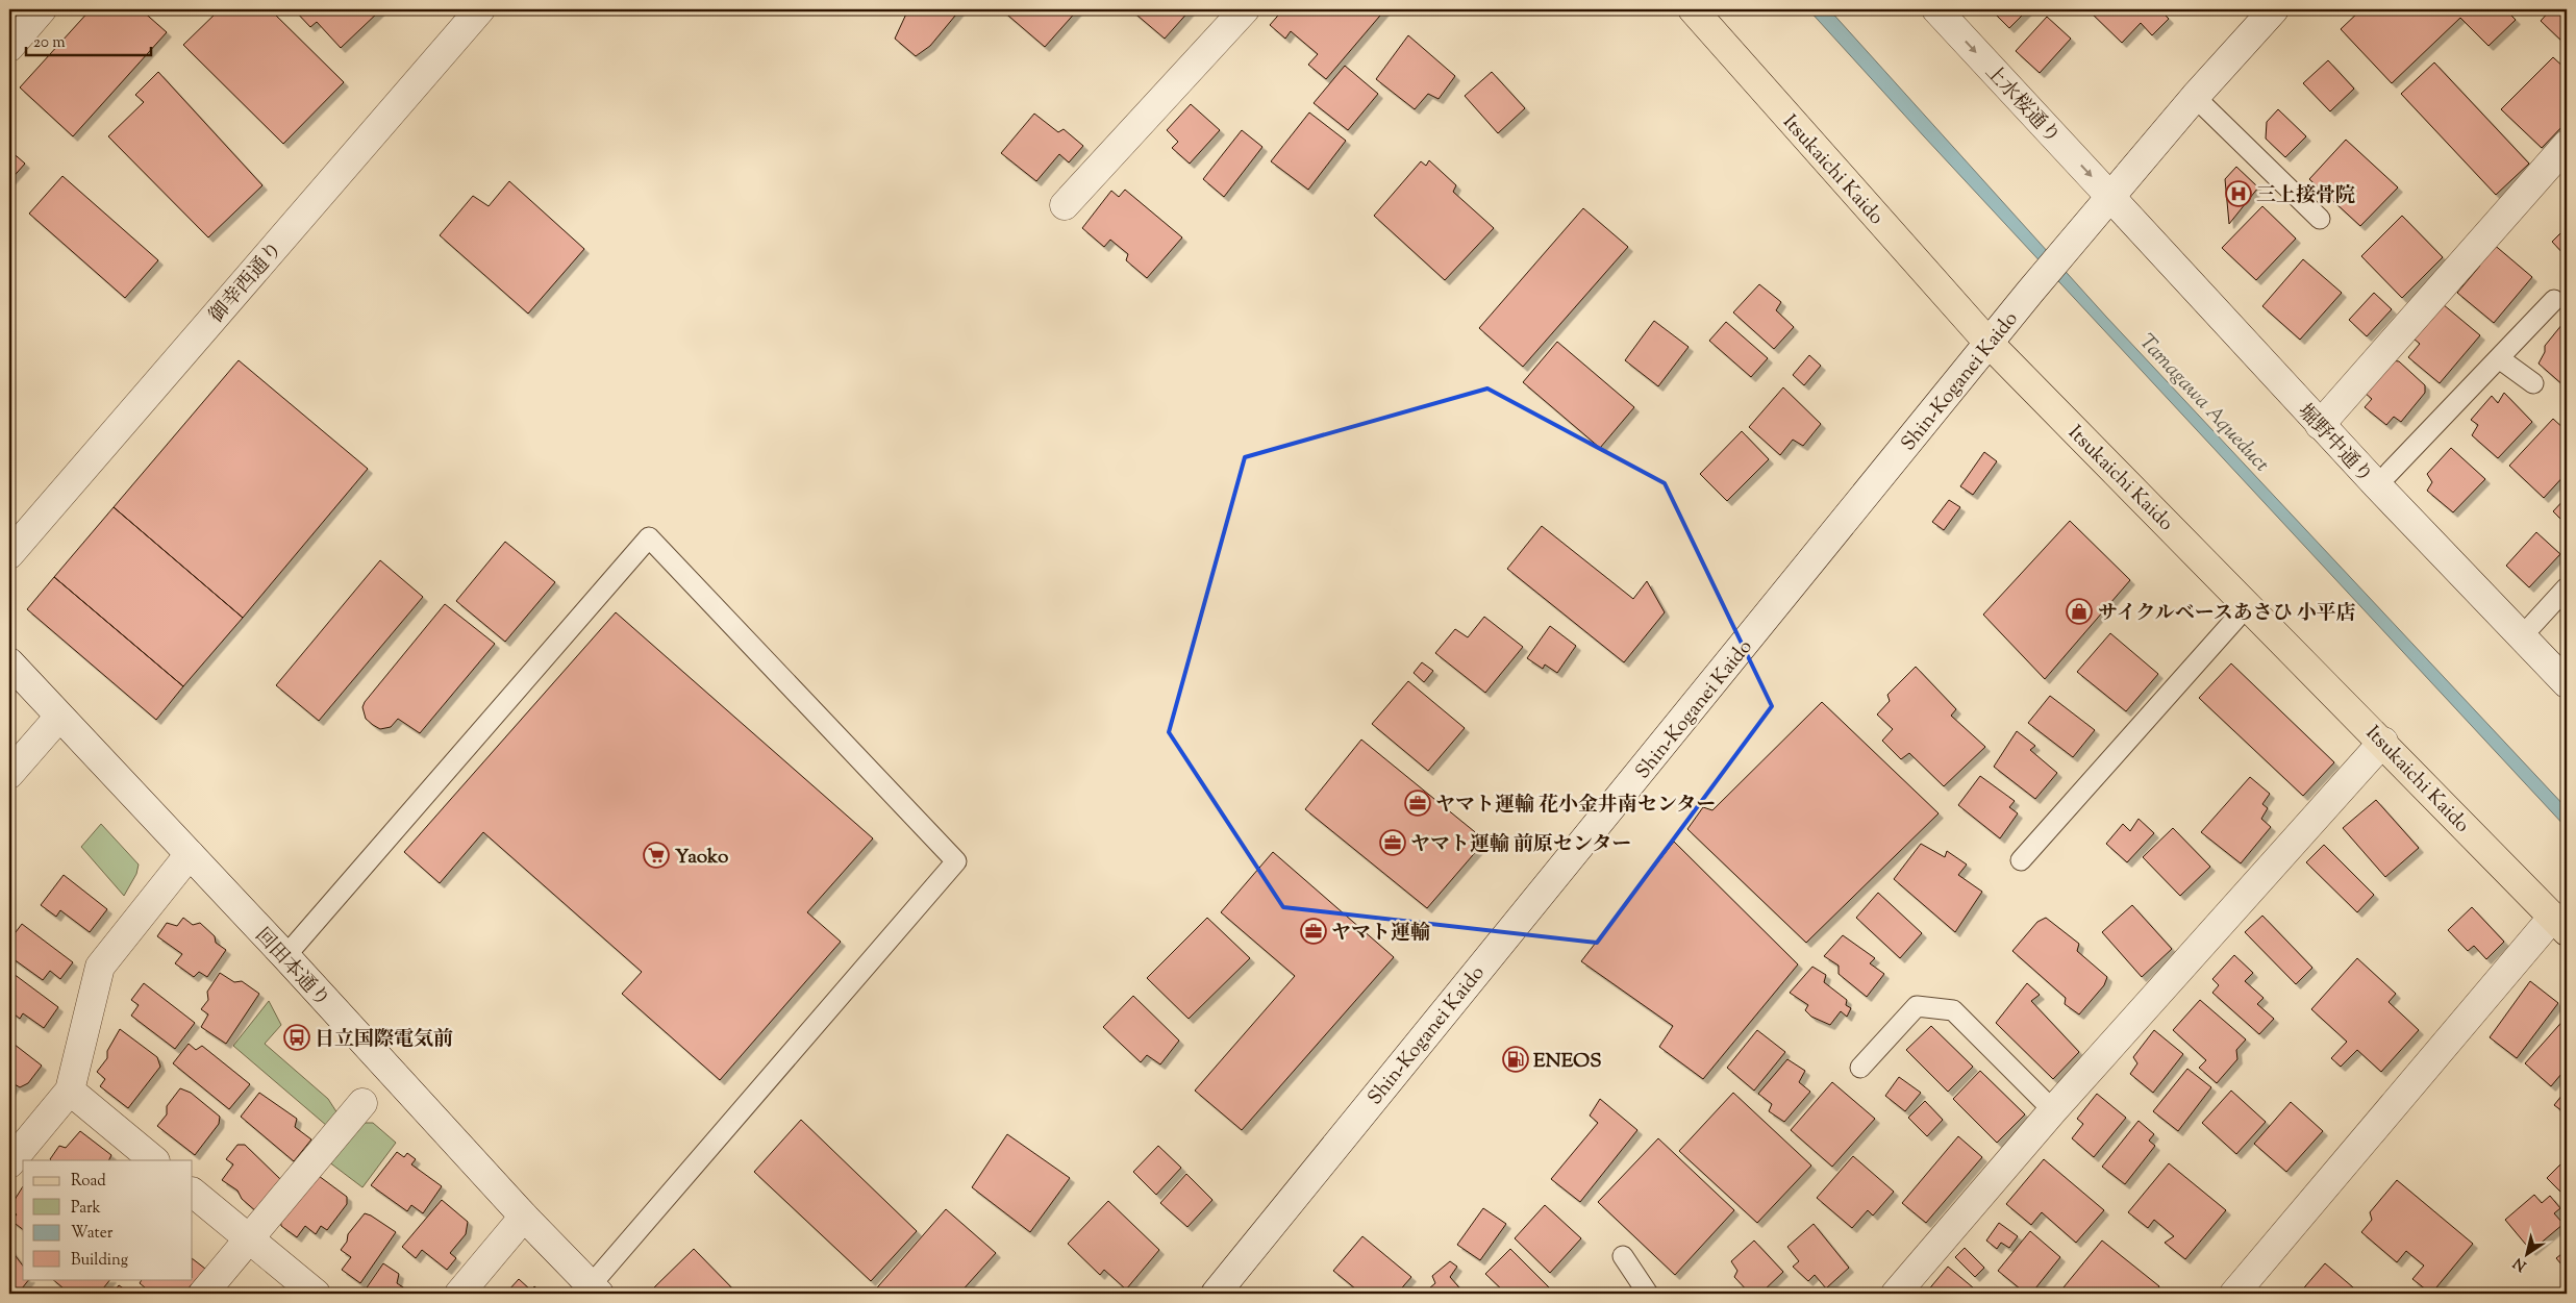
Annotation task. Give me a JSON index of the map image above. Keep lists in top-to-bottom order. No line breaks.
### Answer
{"streets":{"main road":["Itsukaichi Kaido"],"street":["上水桜通り","御幸西通り","Shin-Koganei Kaido","堀野中通り","回田本通り"]},"crossings":[["上水桜通り","Shin-Koganei Kaido"],["上水桜通り","堀野中通り"],["Itsukaichi Kaido","Shin-Koganei Kaido"],["Shin-Koganei Kaido","堀野中通り"]],"one_way":["上水桜通り"],"water":["Tamagawa Aqueduct"],"places":{"hospital":["三上接骨院"],"shop":["サイクルベースあさひ 小平店"],"office":["ヤマト運輸 花小金井南センター","ヤマト運輸 前原センター","ヤマト運輸"],"supermarket":["Yaoko"],"bus stop":["日立国際電気前"],"fuel station":["ENEOS"]},"legend":["Road","Park","Water","Building"],"scale_bar":"20 m","north":"bottom left"}
